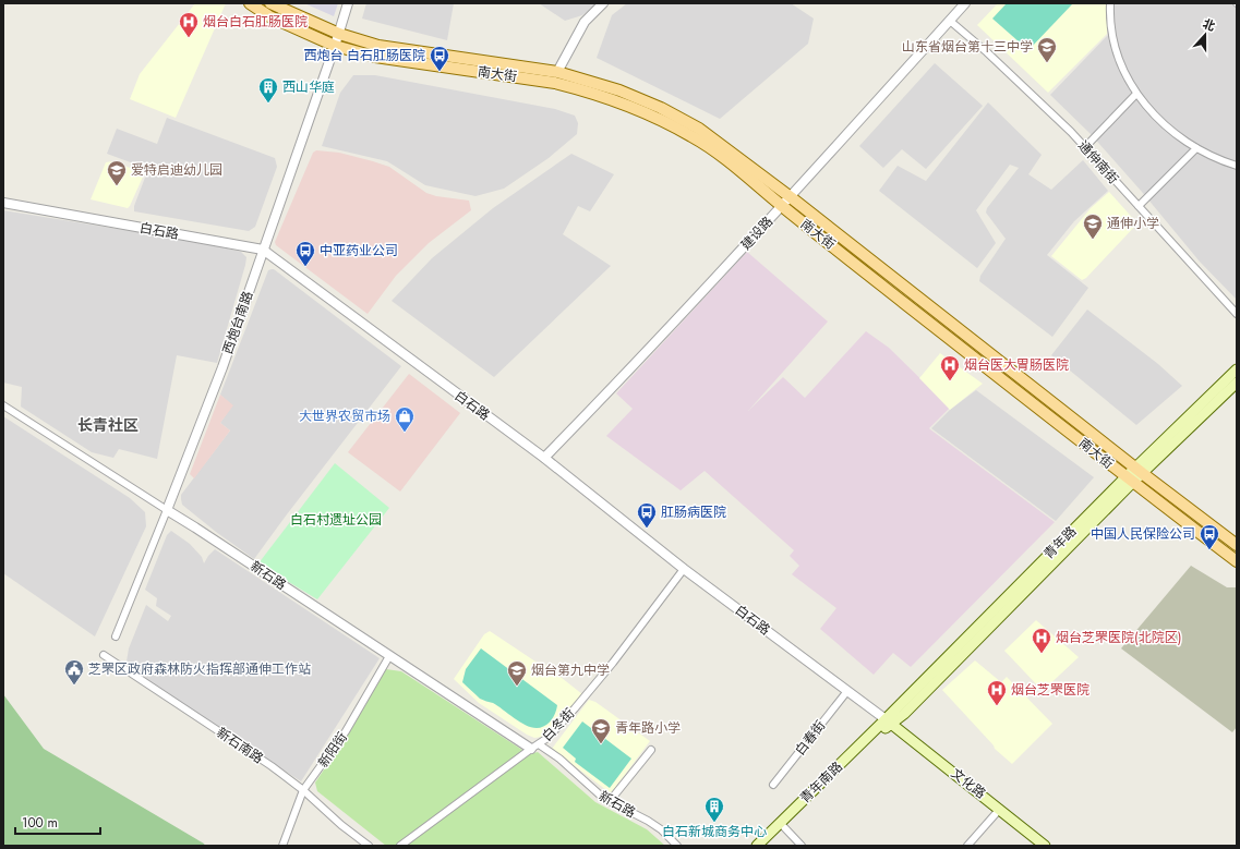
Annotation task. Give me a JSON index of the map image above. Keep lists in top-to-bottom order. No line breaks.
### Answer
{"streets":{"main road":["南大街","青年路","青年南路","文化路"],"street":["通伸南街","白石路","建设路","西炮台南路","新石路","白冬街","白春街","新石南路","新阳街"]},"crossings":[["南大街","建设路"],["南大街","西炮台南路"],["南大街","青年路"],["通伸南街","建设路"],["白石路","建设路"],["白石路","西炮台南路"],["白石路","青年路"],["白石路","白冬街"],["白石路","白春街"],["白石路","青年南路"],["白石路","文化路"],["西炮台南路","新石路"],["青年路","青年南路"],["青年路","文化路"],["新石路","白冬街"],["新石路","新阳街"],["新石南路","新阳街"],["青年南路","文化路"]],"districts":["长青社区"],"parks":["白石村遗址公园"],"places":{"hospital":["烟台白石肛肠医院","烟台医大胃肠医院","烟台芝罘医院(北院区)","烟台芝罘医院"],"school or university":["山东省烟台第十三中学","爱特启迪幼儿园","通伸小学","烟台第九中学","青年路小学"],"bus stop":["西炮台 白石肛肠医院","中亚药业公司","肛肠病医院","中国人民保险公司"],"building":["西山华庭","白石新城商务中心"],"shop":["大世界农贸市场"],"public building":["芝罘区政府森林防火指挥部通伸工作站"]},"scale_bar":"100 m","north":"top"}
